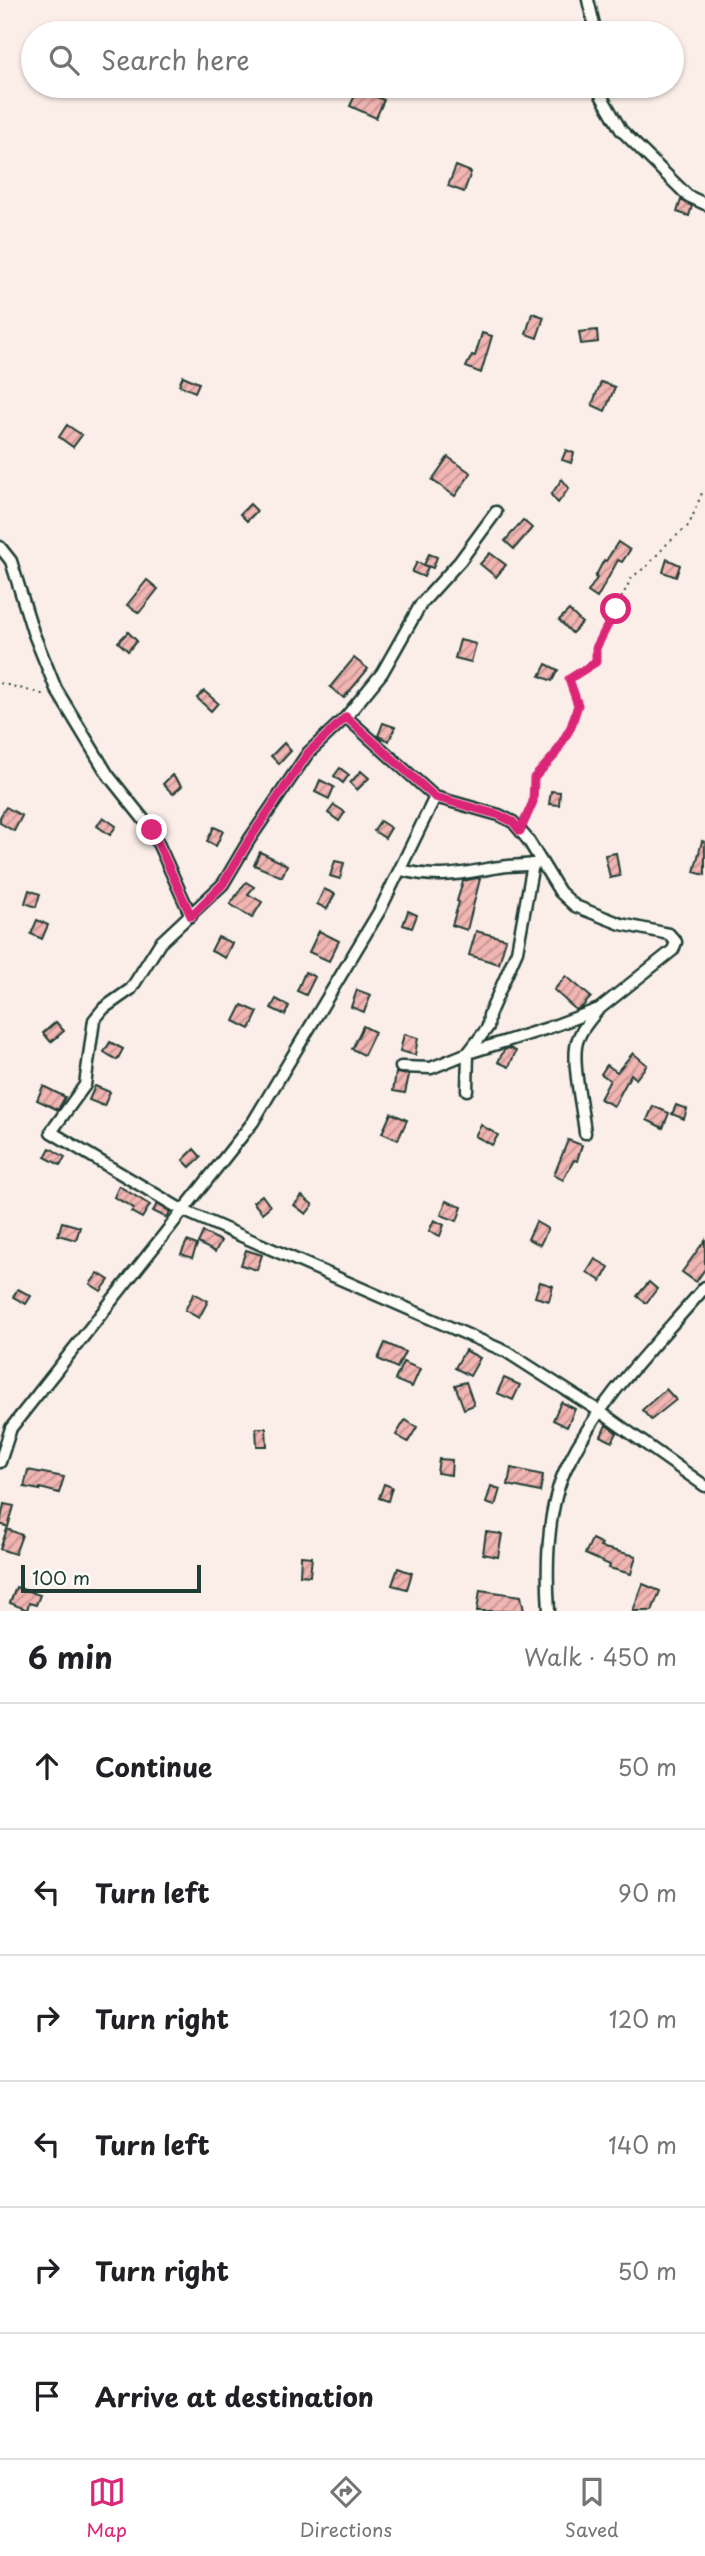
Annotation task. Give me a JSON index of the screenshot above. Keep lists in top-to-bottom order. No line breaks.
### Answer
{"scale_bar":"100 m","page":{"search":"Search here","scale":"100 m","heading":["6 min","Walk · 450 m"],"list":[["Continue","50 m"],["Turn left","90 m"],["Turn right","120 m"],["Turn left","140 m"],["Turn right","50 m"],"Arrive at destination"],"nav":["Map","Directions","Saved"]}}
